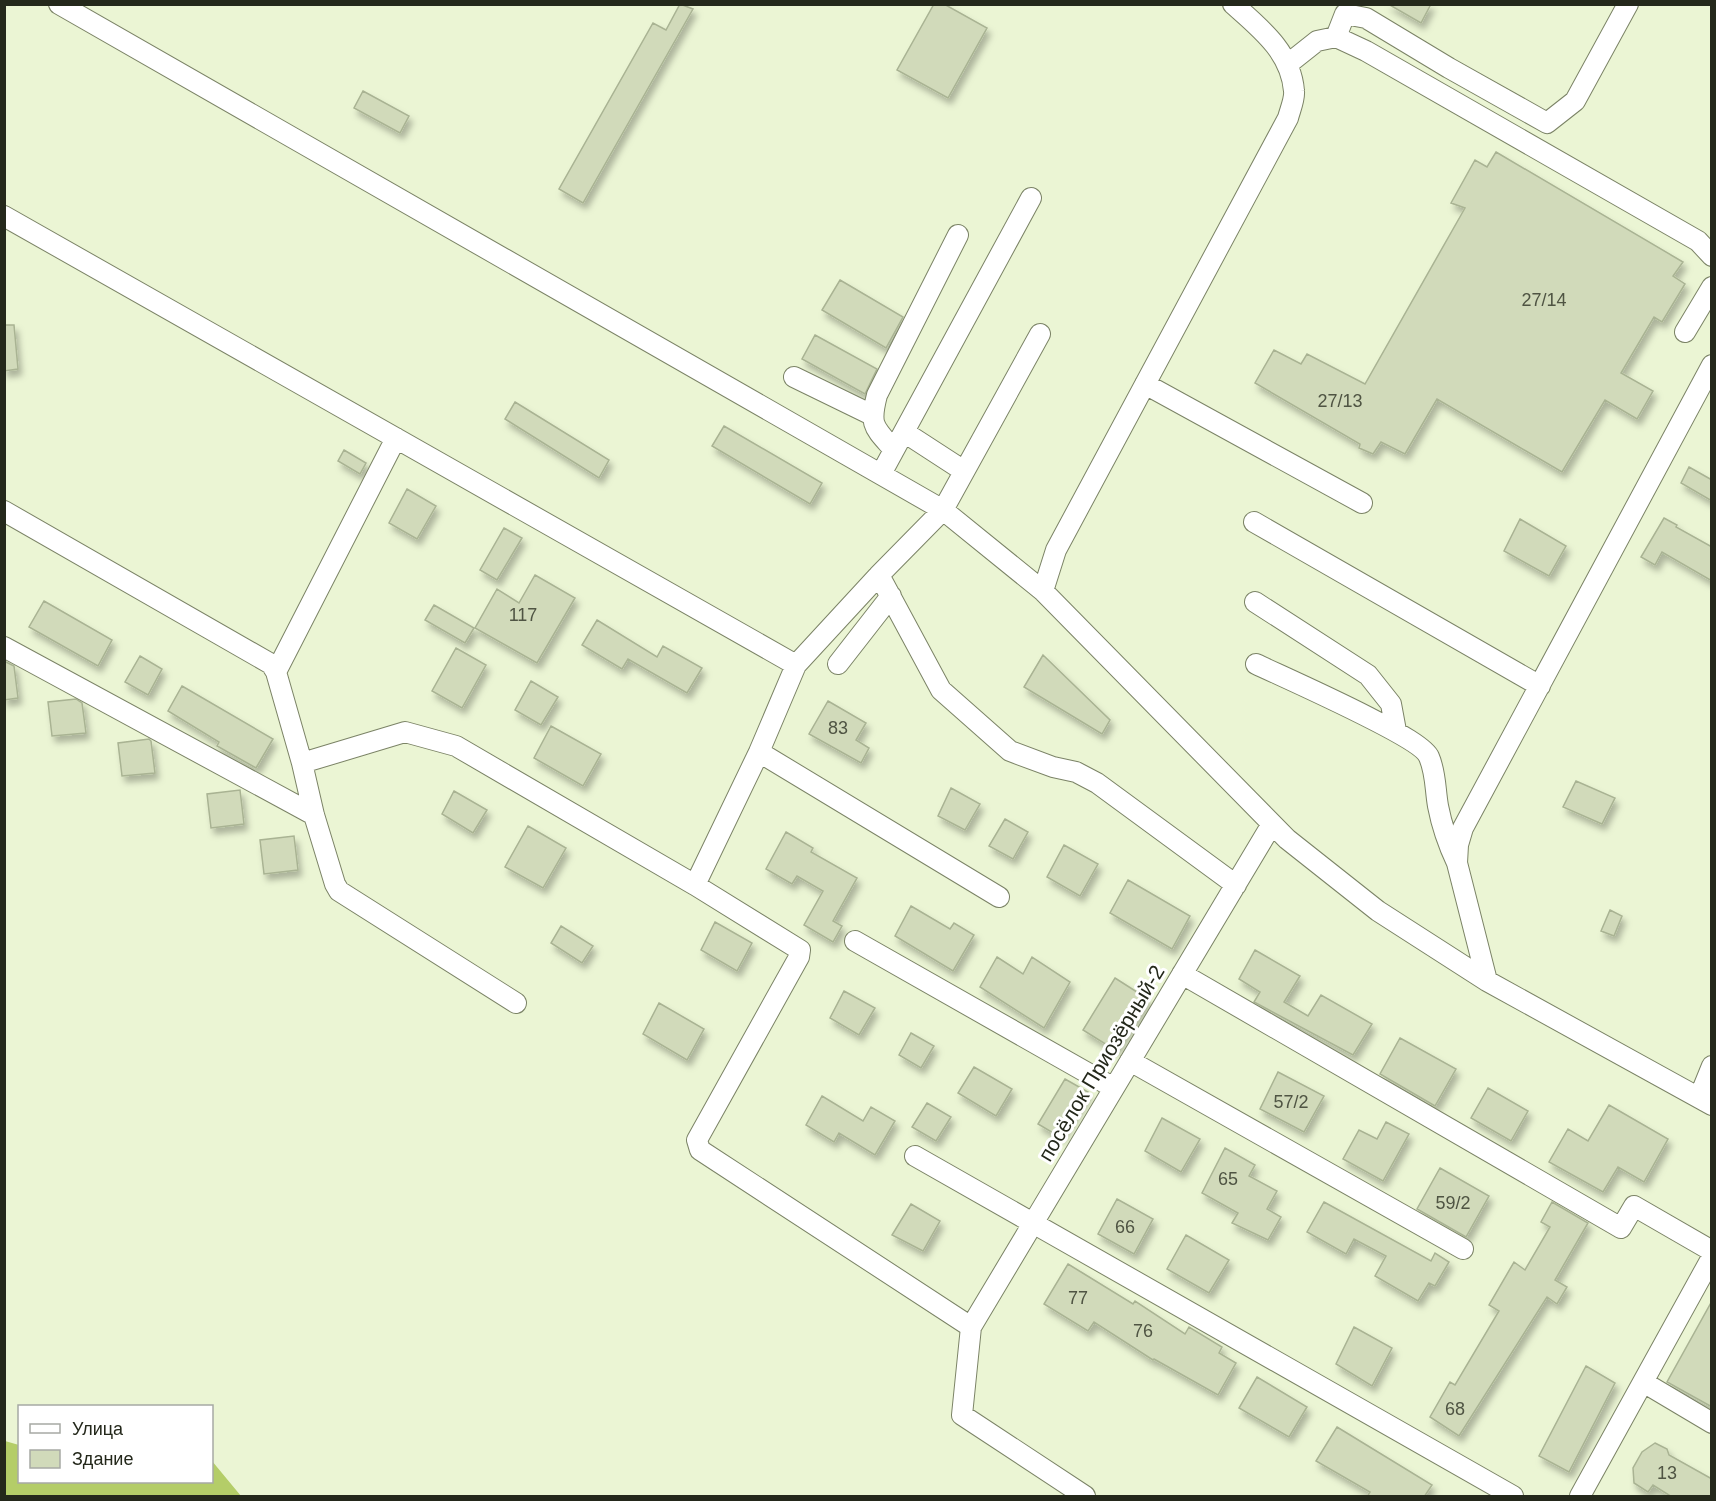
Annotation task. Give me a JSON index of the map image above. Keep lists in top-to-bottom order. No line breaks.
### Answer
{"streets":{"street":["посёлок Приозёрный-2"]},"house_numbers":["27/14","27/13","117","83","57/2","65","59/2","66","77","76","68","13"],"legend":["Улица","Здание"]}
